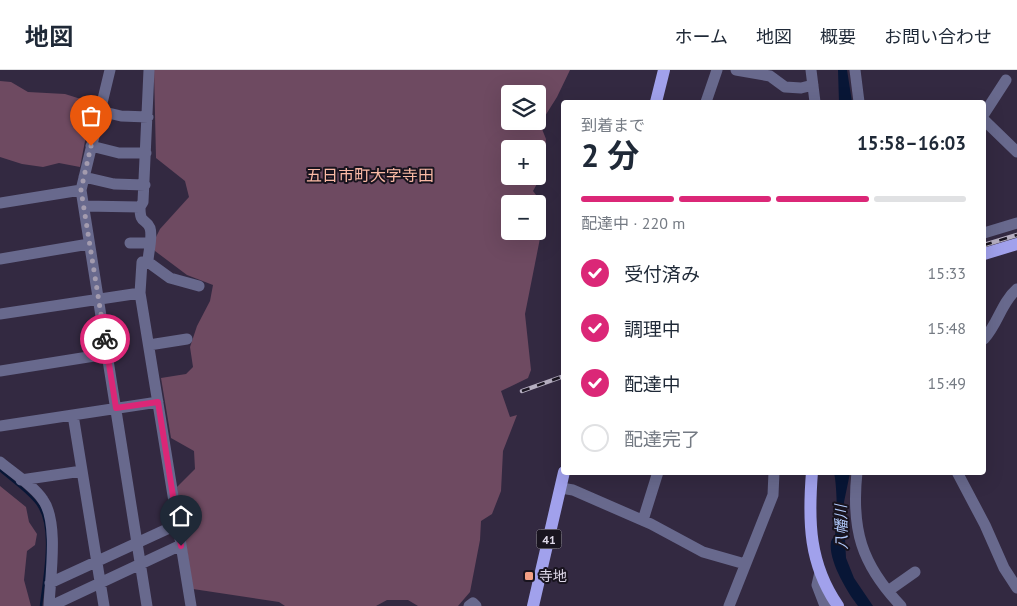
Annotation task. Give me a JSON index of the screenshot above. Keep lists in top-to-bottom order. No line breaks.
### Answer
{"streets":{"main road":["41"]},"districts":["五日市町大字寺田"],"water":["八幡川"],"places":{"transit":["寺地"]},"page":{"header":"地図","nav":["ホーム","地図","概要","お問い合わせ"],"map_buttons":["+","−"],"heading":["2 分","到着まで","15:58–16:03"],"bar":"配達中 · 220 m","list":[["受付済み","15:33"],["調理中","15:48"],["配達中","15:49"],"配達完了"]}}
